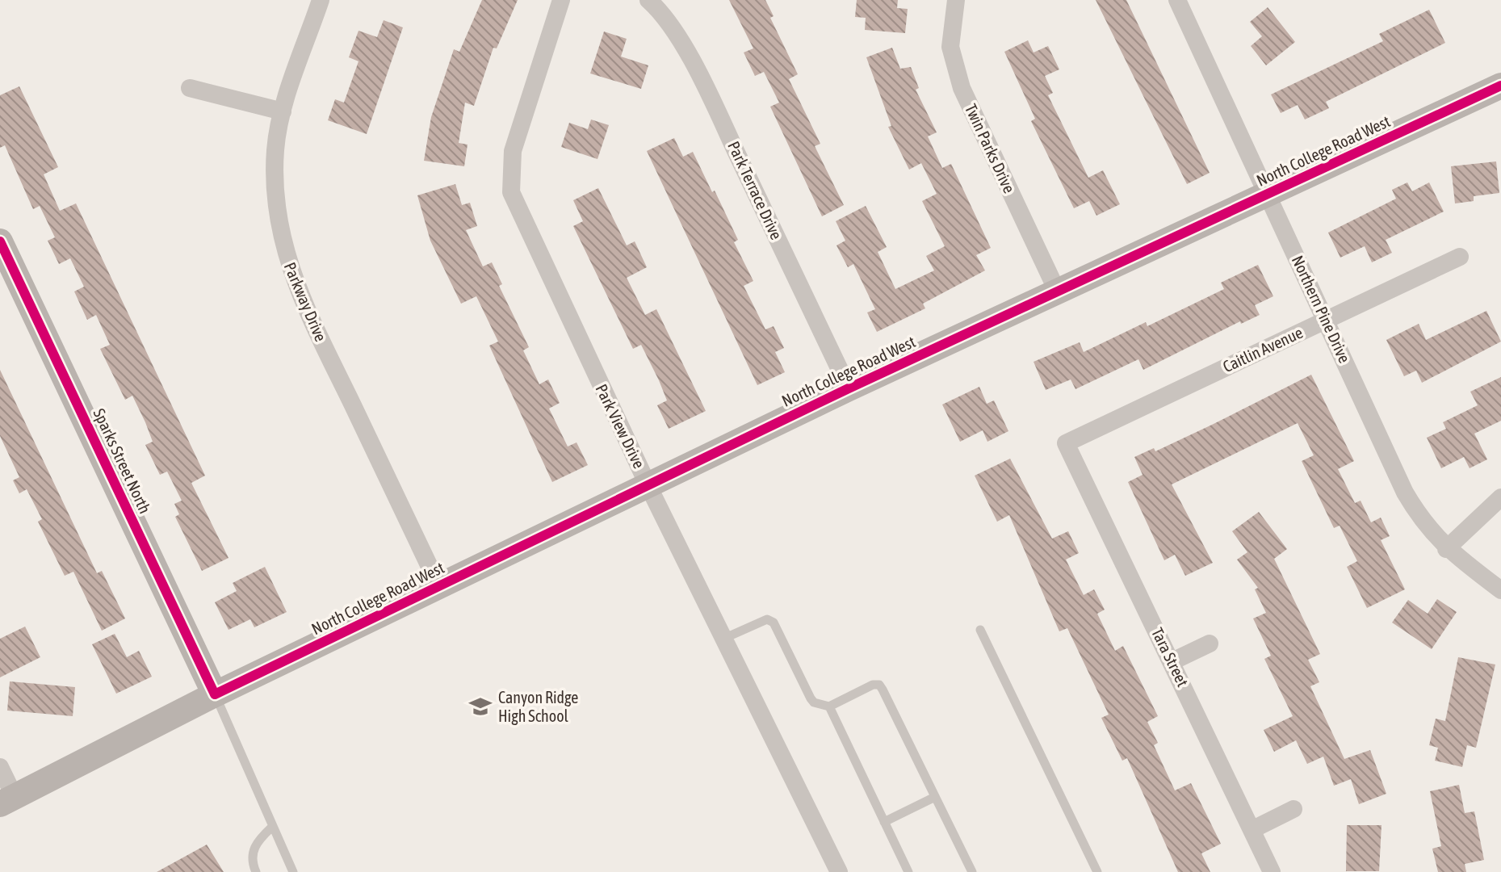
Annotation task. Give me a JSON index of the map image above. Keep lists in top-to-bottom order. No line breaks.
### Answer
{"streets":{"street":["Twin Parks Drive","North College Road West","Park Terrace Drive","Parkway Drive","Northern Pine Drive","Caitlin Avenue","Park View Drive","Sparks Street North","Tara Street"]},"crossings":[["Twin Parks Drive","North College Road West"],["North College Road West","Park Terrace Drive"],["North College Road West","Parkway Drive"],["North College Road West","Northern Pine Drive"],["North College Road West","Park View Drive"],["North College Road West","Sparks Street North"],["Northern Pine Drive","Caitlin Avenue"],["Caitlin Avenue","Tara Street"]],"places":{"school or university":["Canyon Ridge High School"]}}
